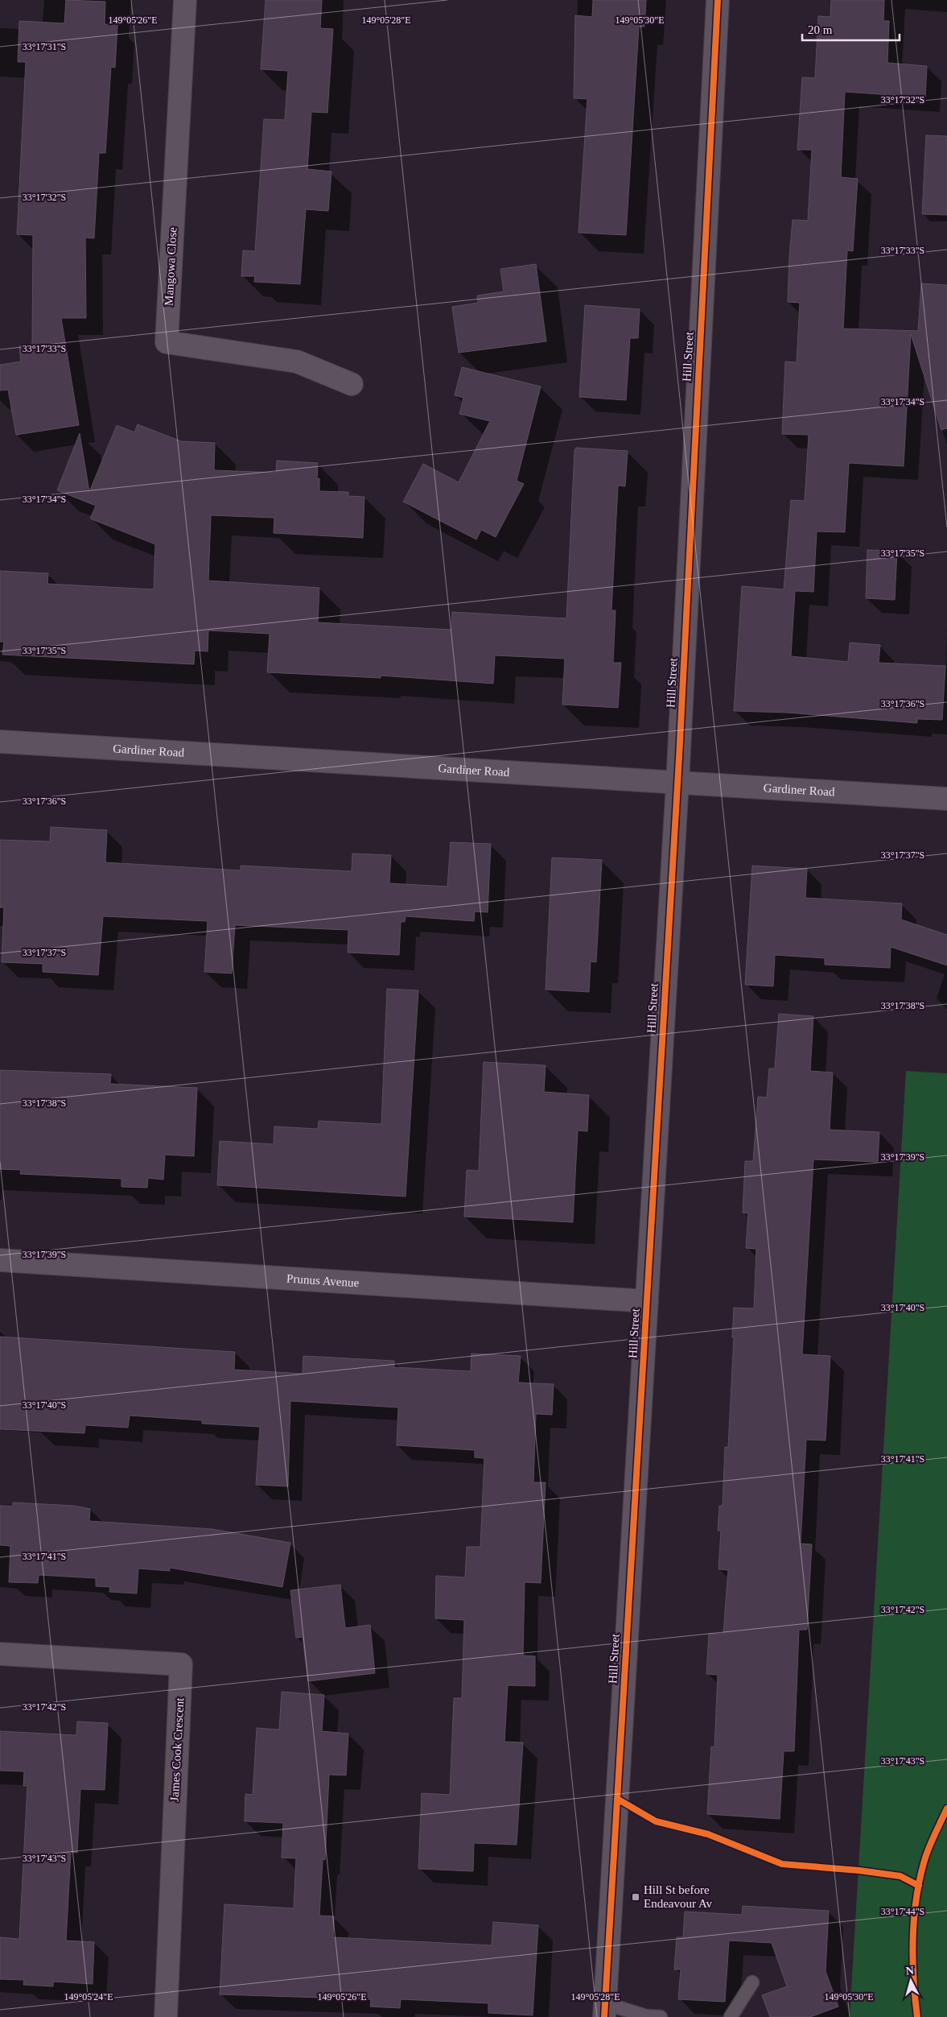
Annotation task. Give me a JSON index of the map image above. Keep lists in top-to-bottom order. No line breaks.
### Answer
{"streets":{"street":["Mangowa Close","Hill Street","Gardiner Road","Prunus Avenue","James Cook Crescent"]},"crossings":[["Hill Street","Gardiner Road"],["Hill Street","Prunus Avenue"]],"places":{"transit":["Hill St before Endeavour Av"]},"scale_bar":"20 m","north":"top","coordinates":["149°05'26\"E","149°05'28\"E","149°05'30\"E","33°17'31\"S","33°17'32\"S","33°17'33\"S","33°17'34\"S","33°17'35\"S","33°17'36\"S","33°17'37\"S","33°17'38\"S","33°17'39\"S","33°17'40\"S","33°17'41\"S","33°17'42\"S","33°17'43\"S","33°17'44\"S","149°05'24\"E"]}
